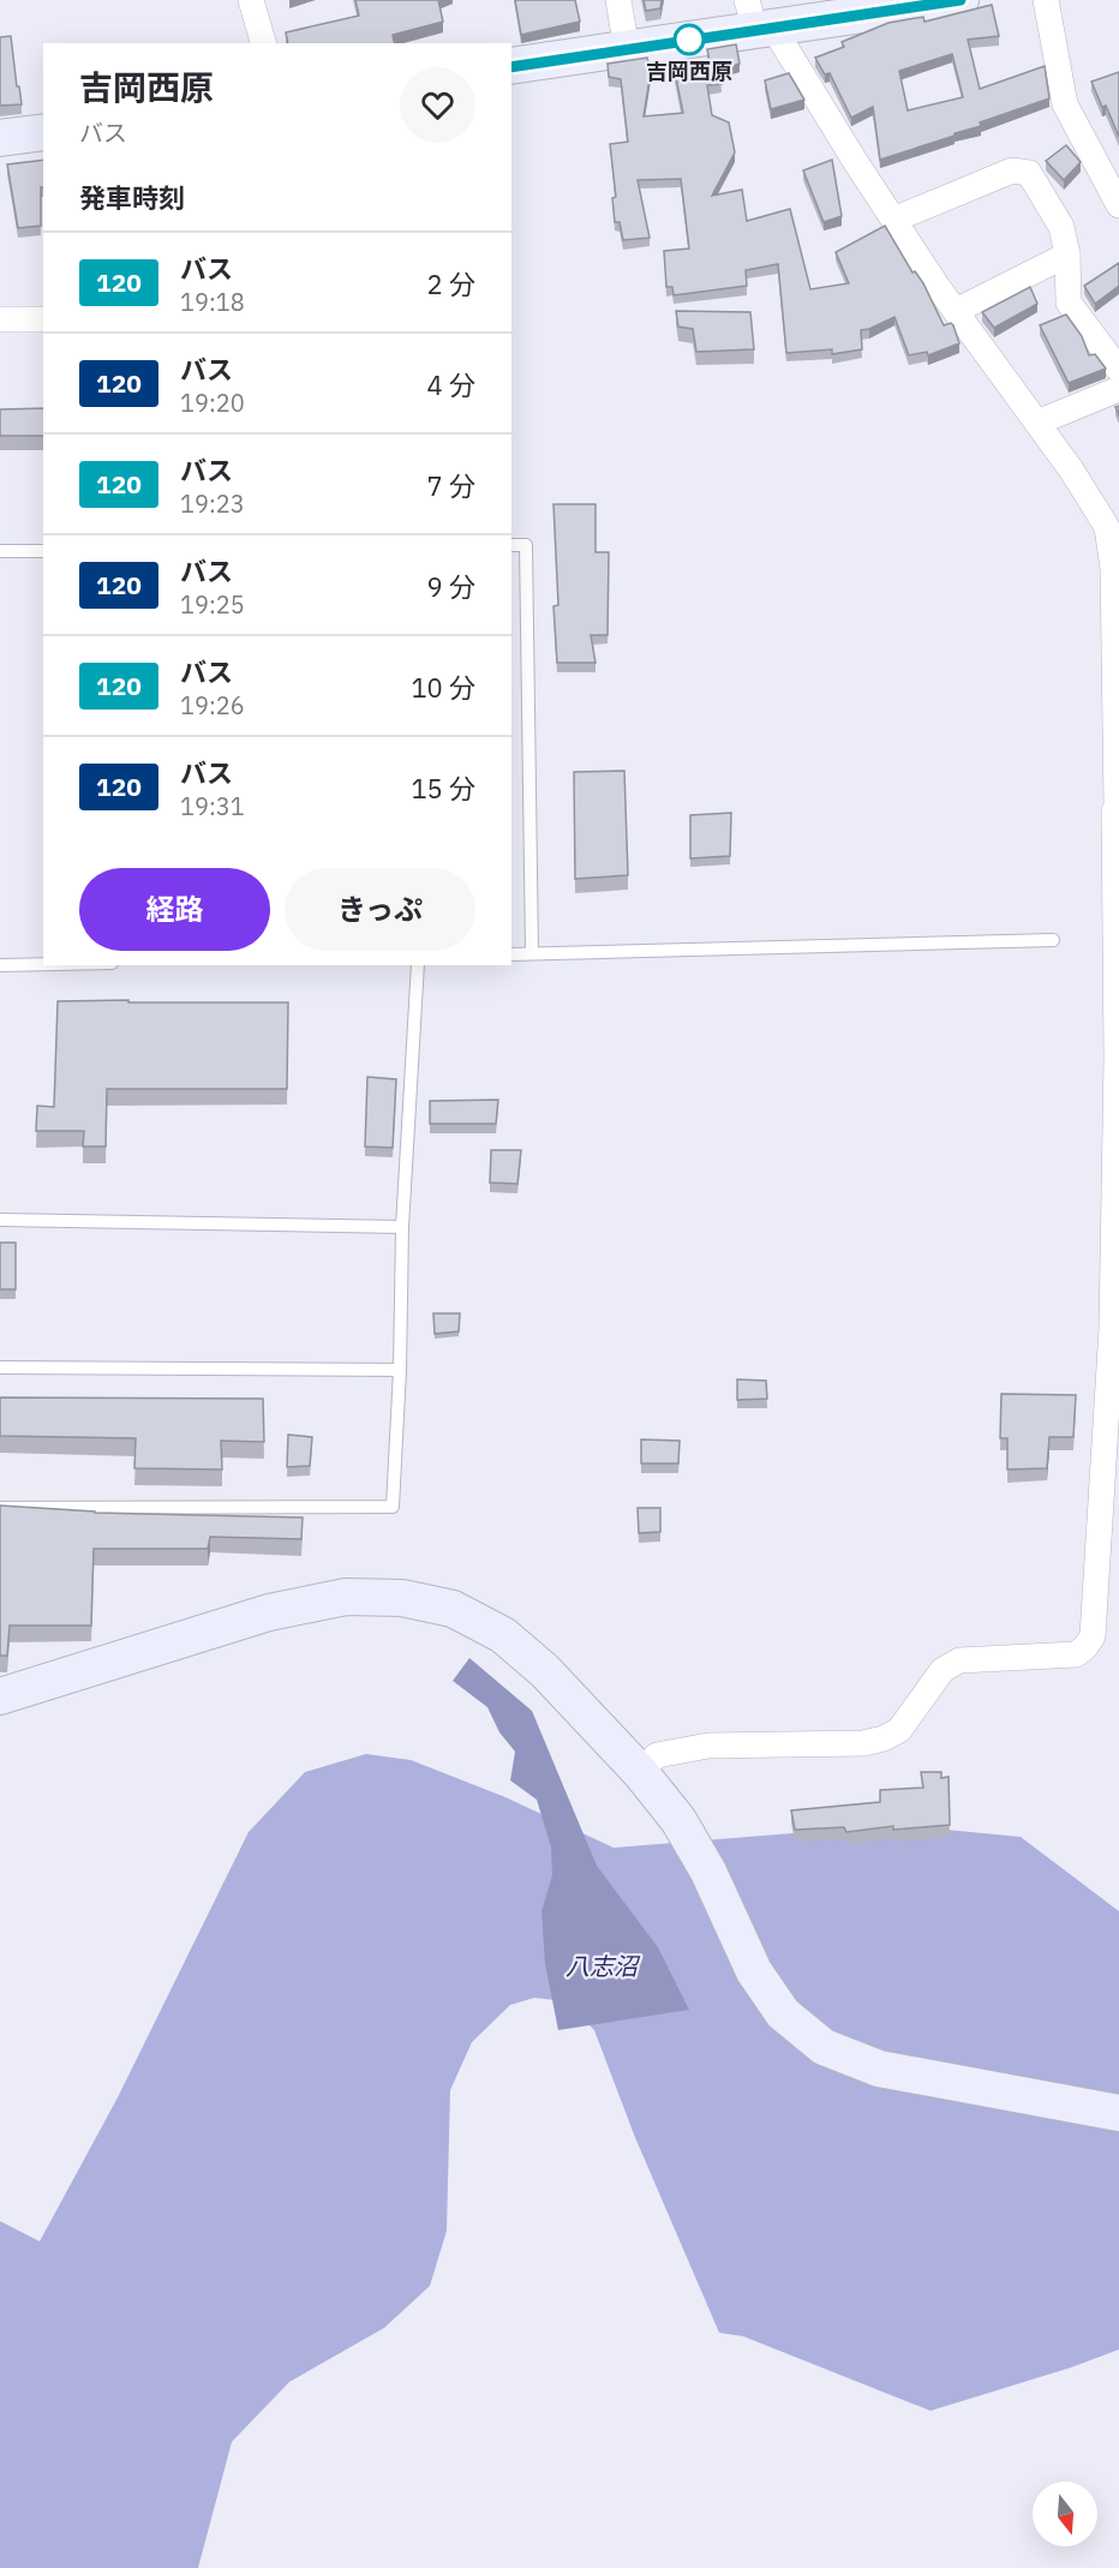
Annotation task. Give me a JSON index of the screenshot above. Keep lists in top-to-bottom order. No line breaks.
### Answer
{"water":["八志沼"],"places":["吉岡西原"],"lines":["bus line 120"],"north":"bottom","page":{"heading":[["吉岡西原","バス"],"発車時刻"],"list":[{"mark":"120","name":"バス","note":"19:18","value":"2 分"},{"mark":"120","name":"バス","note":"19:20","value":"4 分"},{"mark":"120","name":"バス","note":"19:23","value":"7 分"},{"mark":"120","name":"バス","note":"19:25","value":"9 分"},{"mark":"120","name":"バス","note":"19:26","value":"10 分"},{"mark":"120","name":"バス","note":"19:31","value":"15 分"}],"buttons":["経路","きっぷ"]}}
